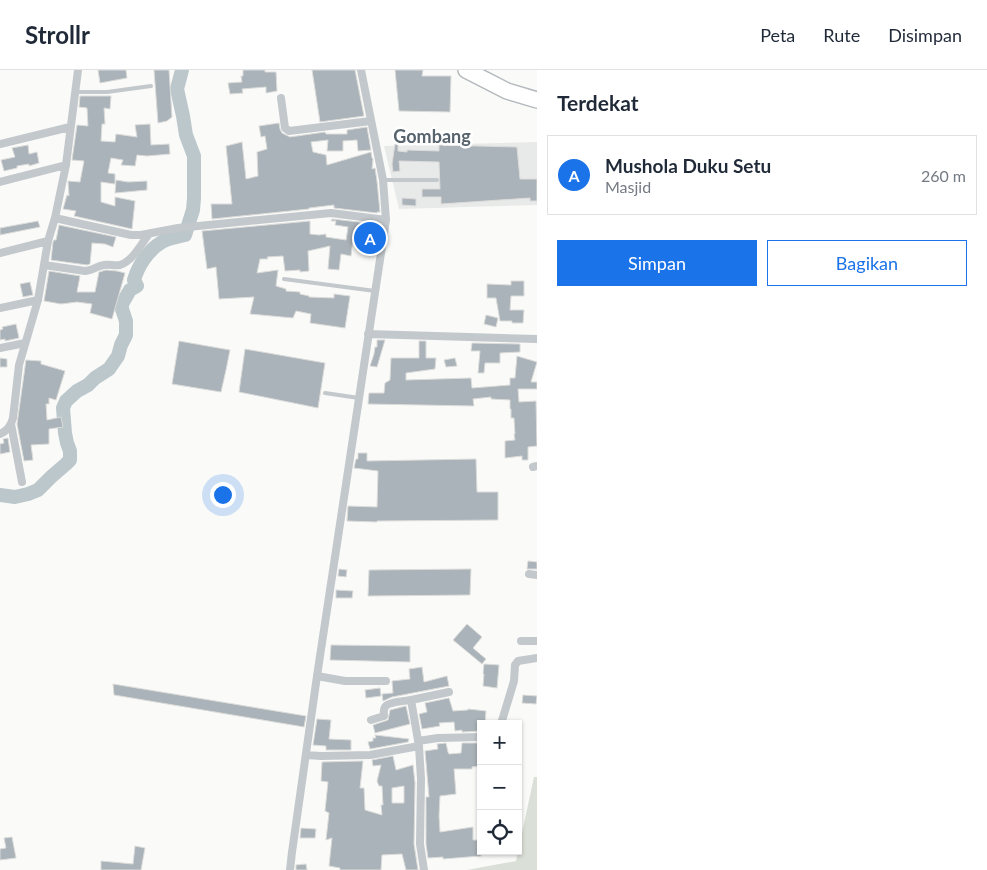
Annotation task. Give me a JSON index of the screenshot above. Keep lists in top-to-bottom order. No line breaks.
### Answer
{"districts":["Gombang"],"page":{"header":"Strollr","nav":["Peta","Rute","Disimpan"],"heading":"Terdekat","list":[{"mark":"A","name":"Mushola Duku Setu","note":"Masjid","value":"260 m"}],"pins":"A","buttons":["Simpan","Bagikan"],"map_buttons":["+","−"]}}
